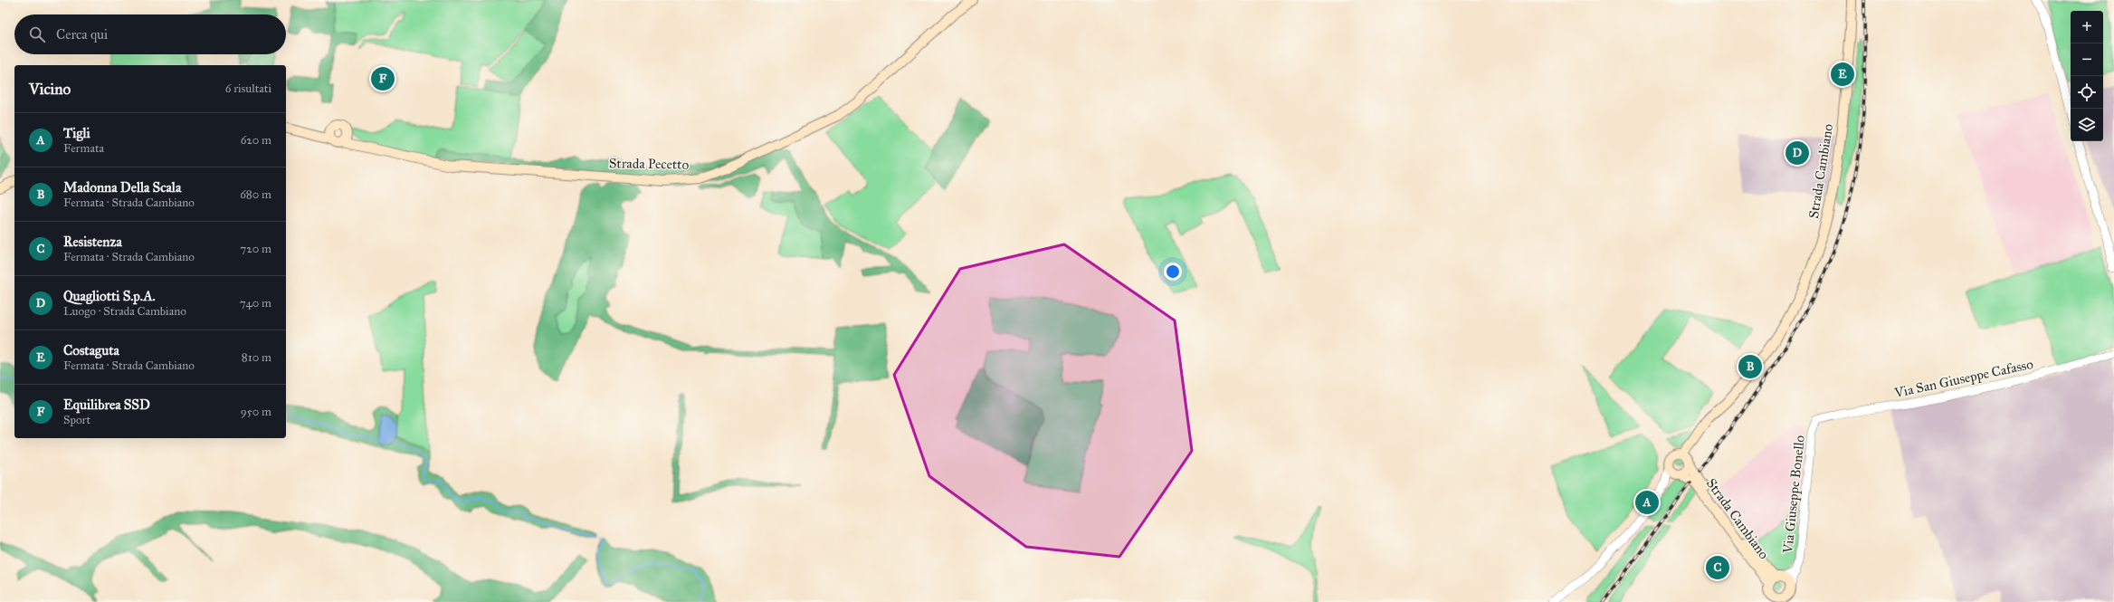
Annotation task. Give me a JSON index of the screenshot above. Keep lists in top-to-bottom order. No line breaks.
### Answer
{"streets":{"main road":["Strada Pecetto","Strada Cambiano"],"street":["Via San Giuseppe Cafasso","Via Giuseppe Bonello"]},"crossings":[["Strada Cambiano","Via Giuseppe Bonello"],["Via San Giuseppe Cafasso","Via Giuseppe Bonello"]],"page":{"map_buttons":["+","−"],"search":"Cerca qui","pins":["E","F","D","B","A","C"],"heading":["Vicino","6 risultati"],"list":[{"mark":"A","name":"Tigli","note":"Fermata","value":"620 m"},{"mark":"B","name":"Madonna Della Scala","note":"Fermata · Strada Cambiano","value":"680 m"},{"mark":"C","name":"Resistenza","note":"Fermata · Strada Cambiano","value":"720 m"},{"mark":"D","name":"Quagliotti S.p.A.","note":"Luogo · Strada Cambiano","value":"740 m"},{"mark":"E","name":"Costaguta","note":"Fermata · Strada Cambiano","value":"810 m"},{"mark":"F","name":"Equilibrea SSD","note":"Sport","value":"950 m"}]}}
